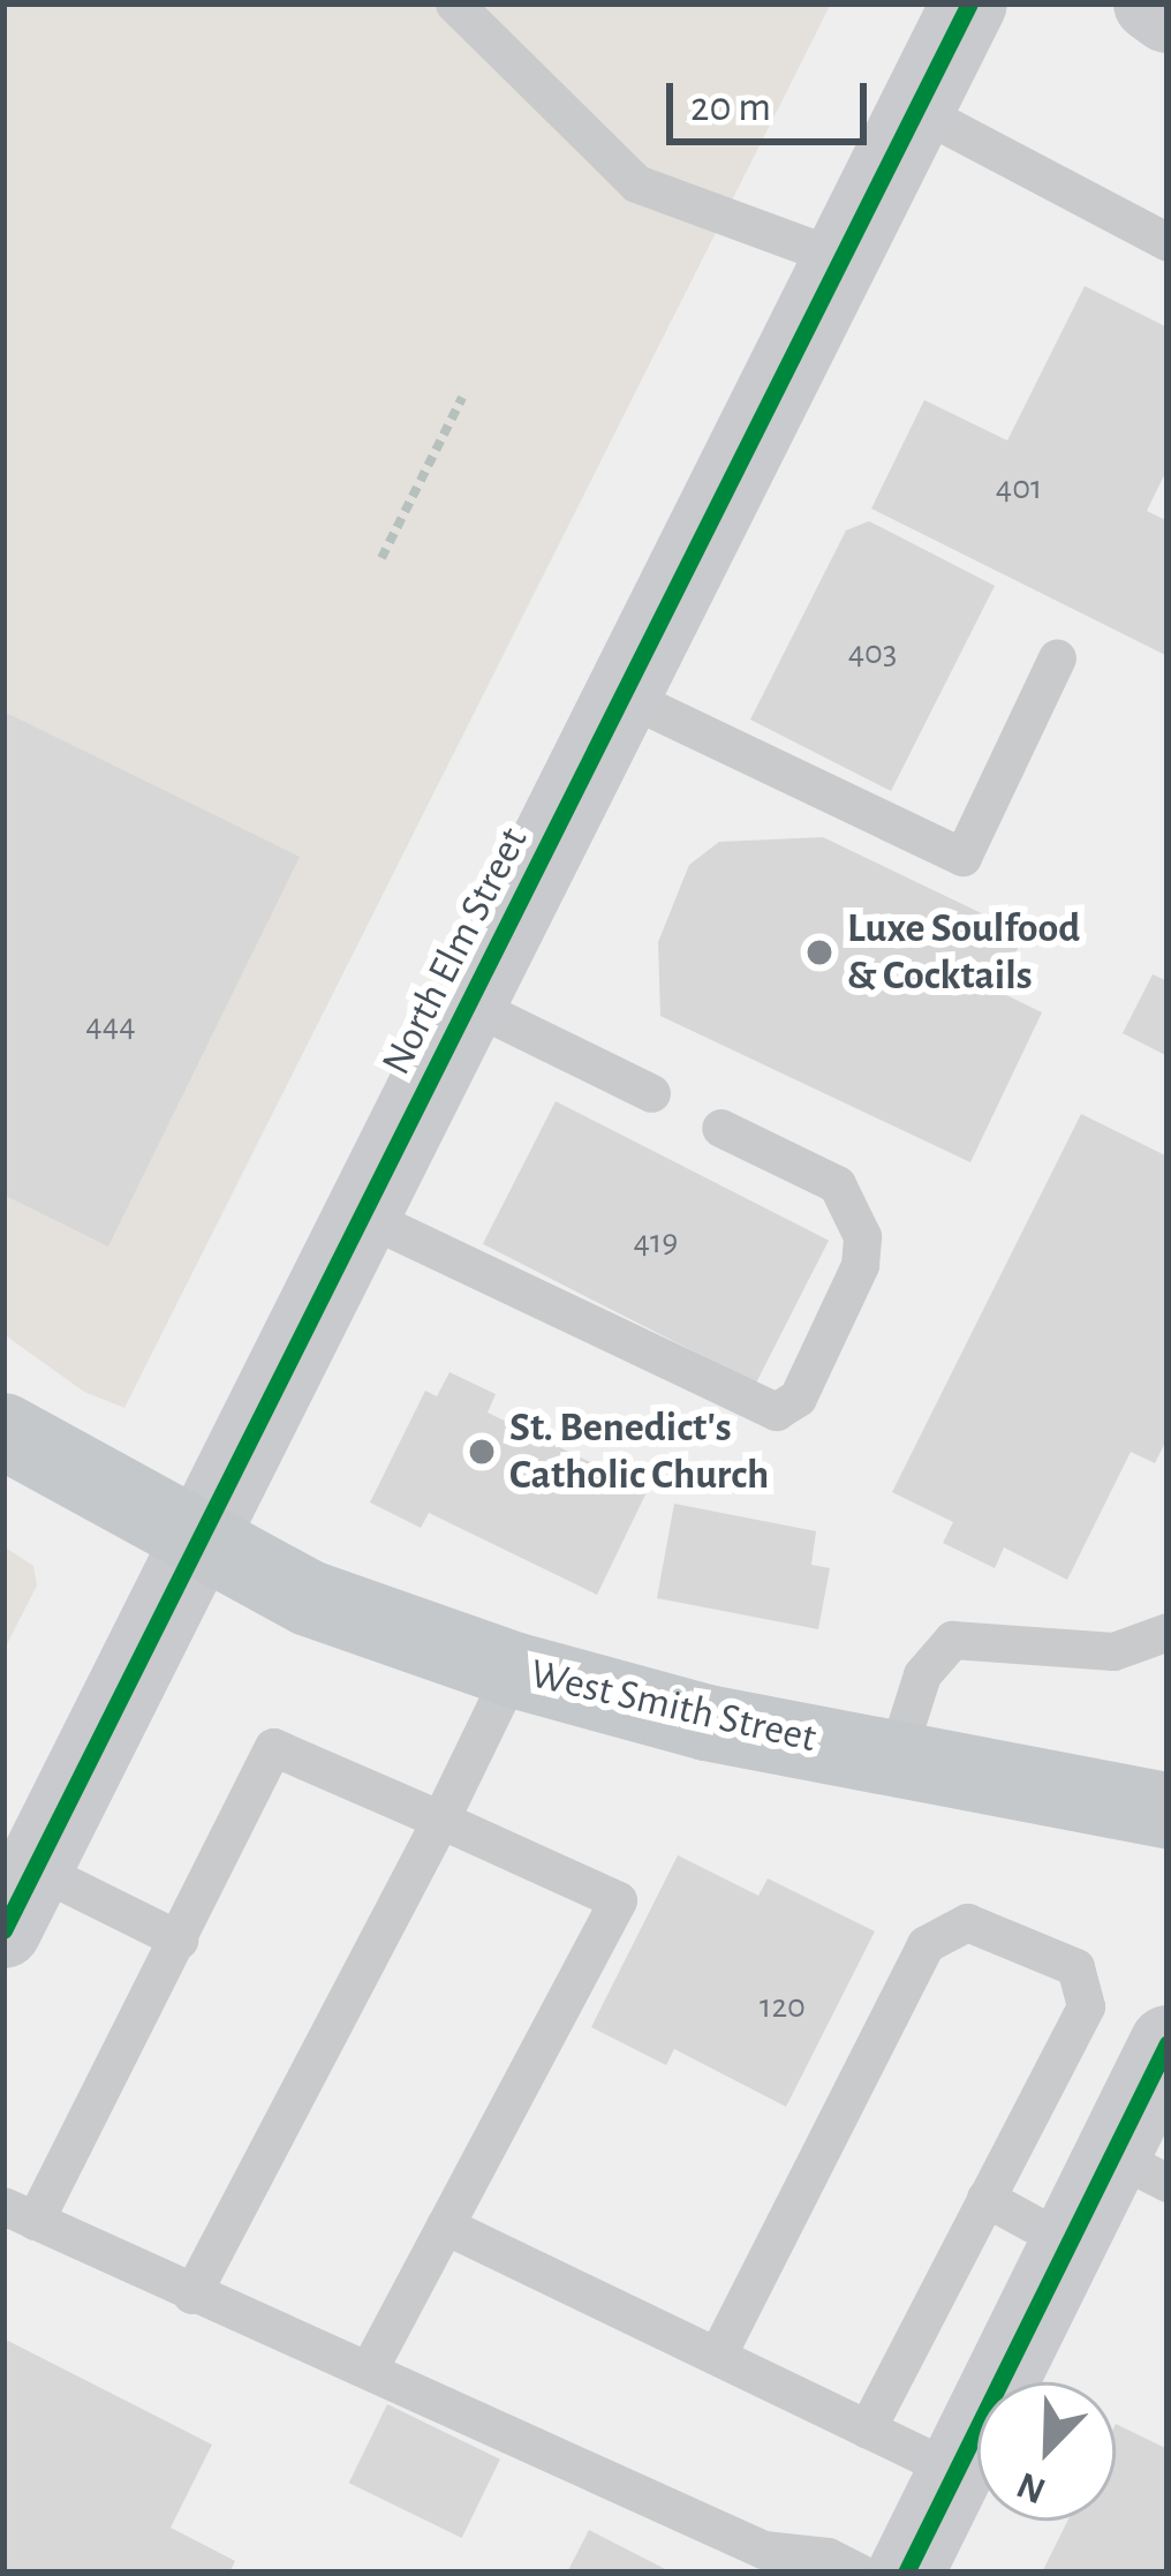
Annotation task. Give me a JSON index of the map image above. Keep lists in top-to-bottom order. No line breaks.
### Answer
{"streets":{"main road":["North Elm Street","West Smith Street"]},"crossings":[["North Elm Street","West Smith Street"]],"places":["Luxe Soulfood & Cocktails","St. Benedict's Catholic Church"],"house_numbers":["401","403","444","419","120"],"scale_bar":"20 m","north":"bottom left"}
